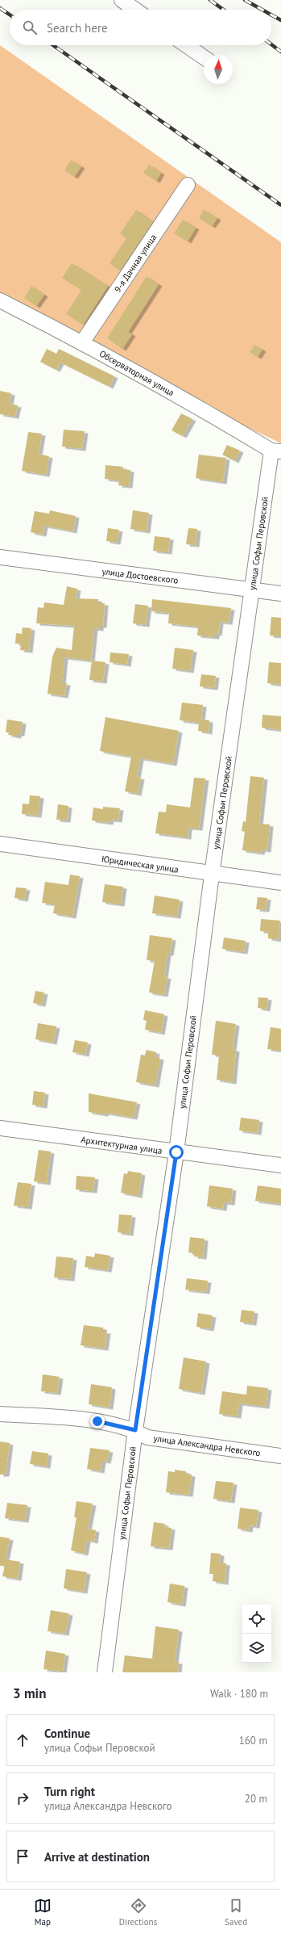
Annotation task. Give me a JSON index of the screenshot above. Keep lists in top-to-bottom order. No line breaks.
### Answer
{"streets":{"street":["9-я Дачная улица","Обсерваторная улица","улица Софьи Перовской","улица Достоевского","Юридическая улица","Архитектурная улица","улица Александра Невского"]},"crossings":[["9-я Дачная улица","Обсерваторная улица"],["Обсерваторная улица","улица Софьи Перовской"],["улица Софьи Перовской","улица Достоевского"],["улица Софьи Перовской","Юридическая улица"],["улица Софьи Перовской","Архитектурная улица"],["улица Софьи Перовской","улица Александра Невского"]],"north":"top","page":{"search":"Search here","heading":["3 min","Walk · 180 m"],"list":[["Continue","улица Софьи Перовской","160 m"],["Turn right","улица Александра Невского","20 m"],"Arrive at destination"],"nav":["Map","Directions","Saved"]}}
